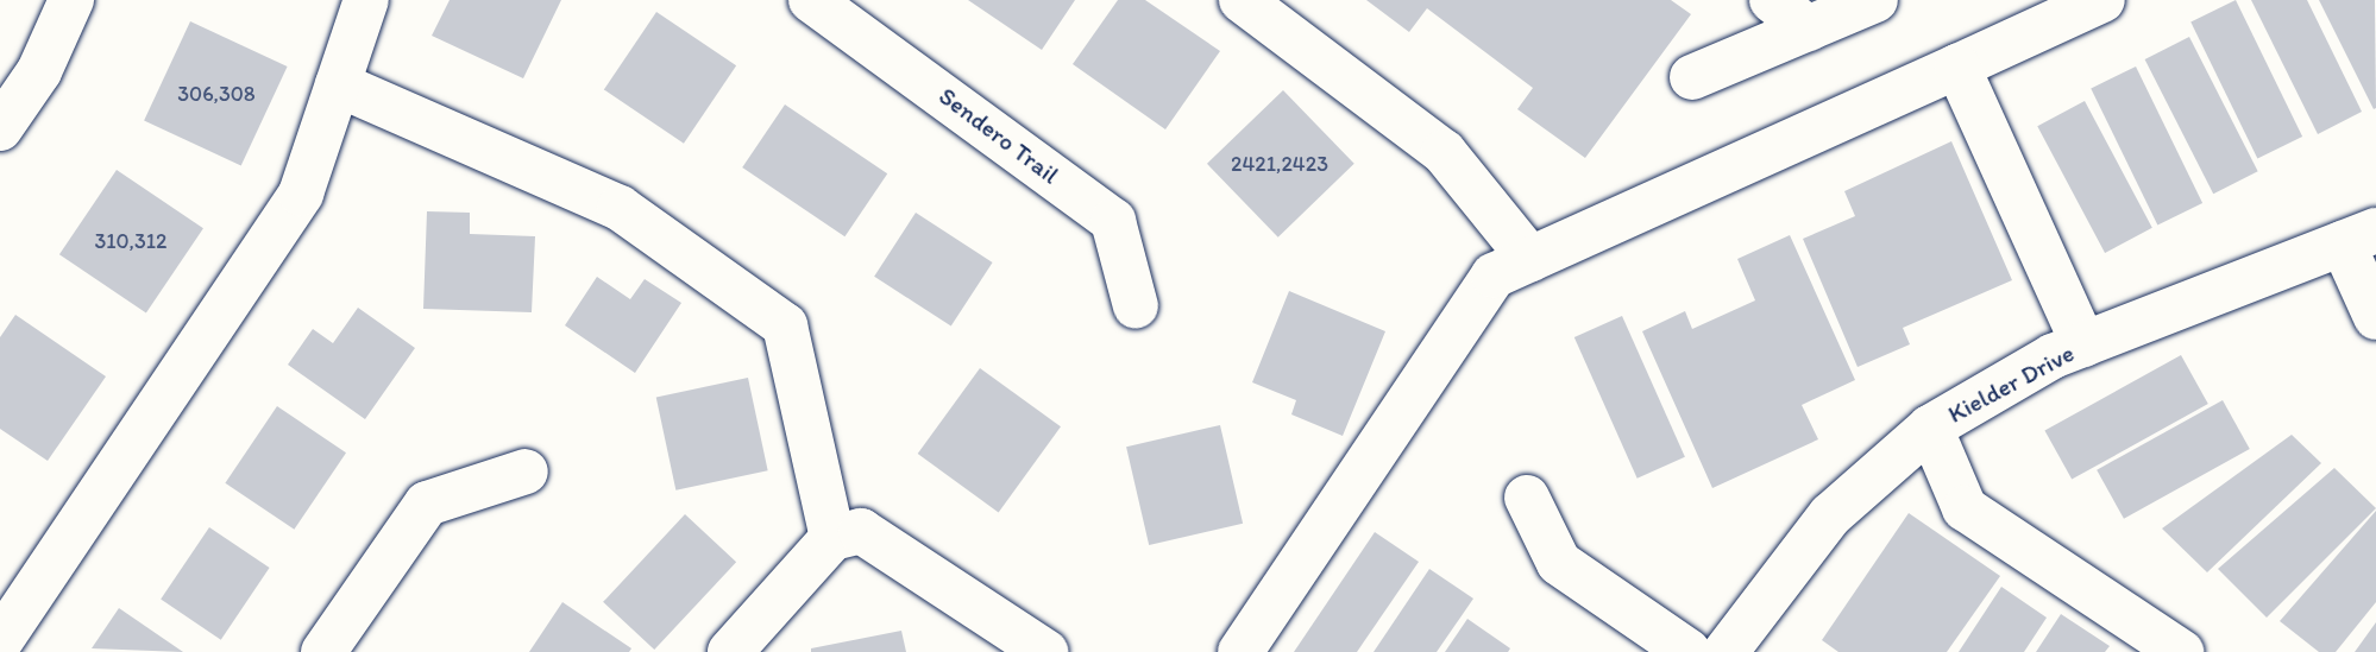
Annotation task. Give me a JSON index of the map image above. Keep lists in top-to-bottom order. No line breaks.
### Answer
{"streets":{"street":["Sendero Trail","Kielder Drive"]},"house_numbers":["306,308","2421,2423","310,312"]}
